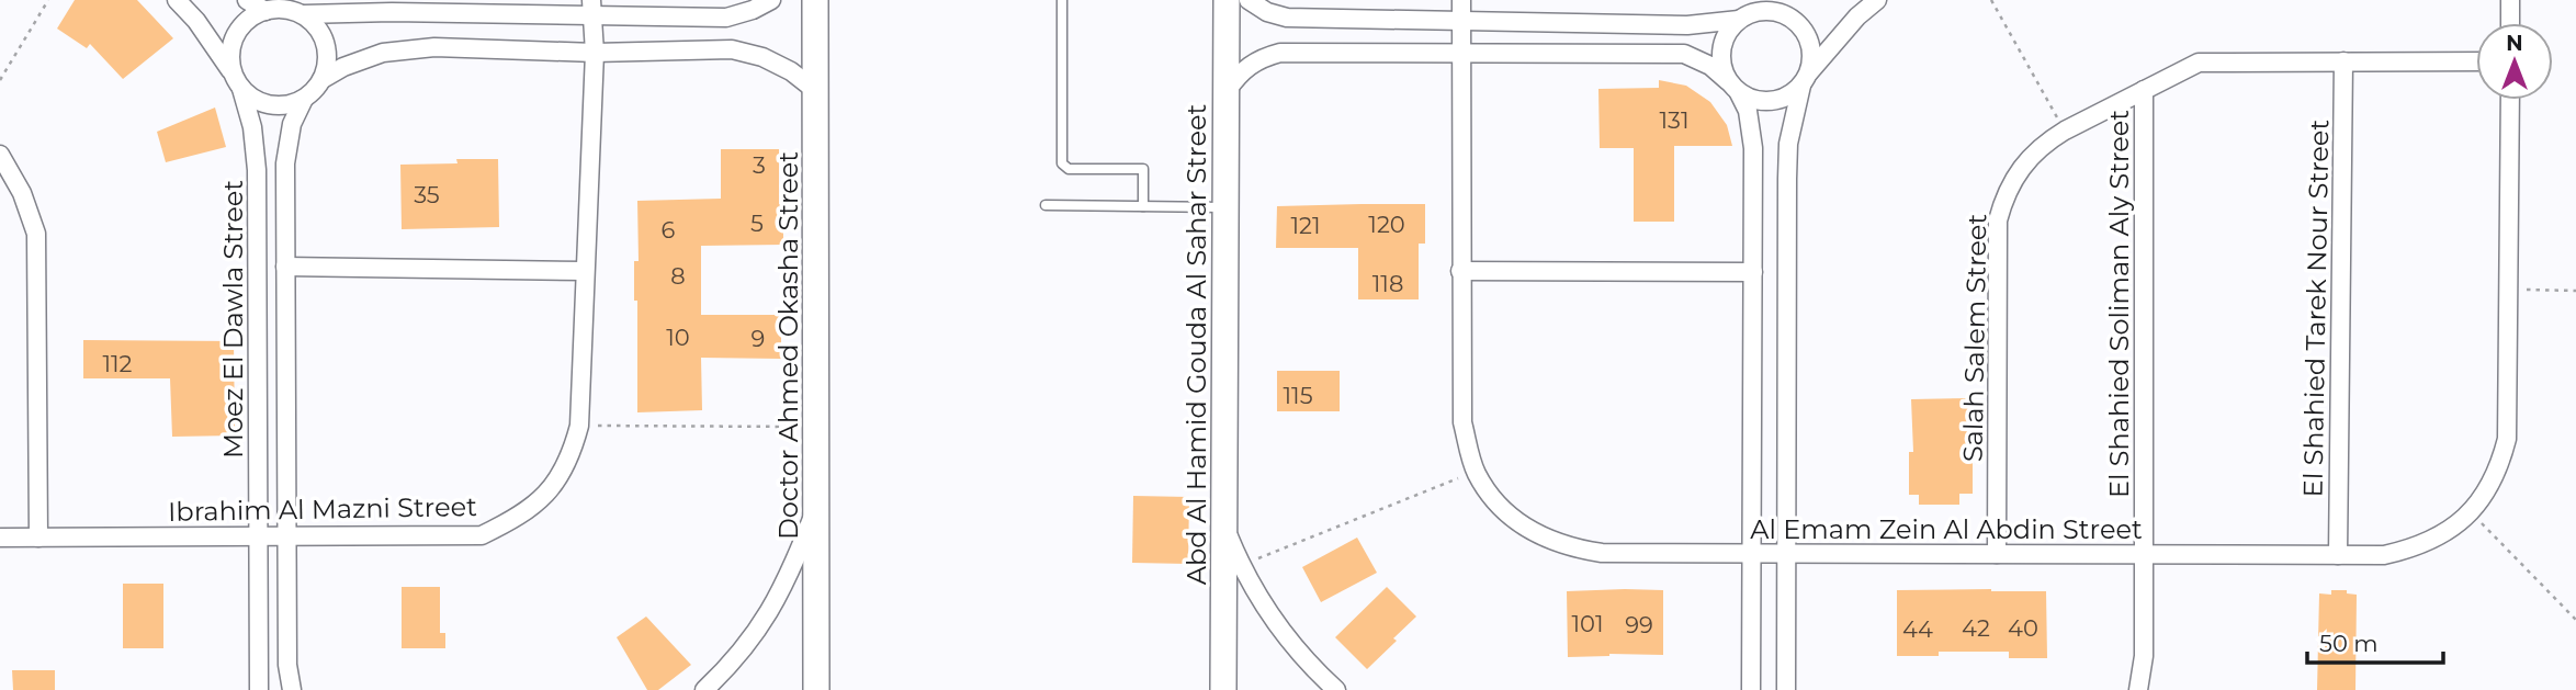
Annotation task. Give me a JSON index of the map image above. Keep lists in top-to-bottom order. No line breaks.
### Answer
{"streets":{"street":["El Shahied Soliman Aly Street","El Shahied Tarek Nour Street","Moez El Dawla Street","Salah Salem Street","Abd Al Hamid Gouda Al Sahar Street","Doctor Ahmed Okasha Street","Ibrahim Al Mazni Street","Al Emam Zein Al Abdin Street"]},"crossings":[["El Shahied Soliman Aly Street","Salah Salem Street"],["El Shahied Soliman Aly Street","Al Emam Zein Al Abdin Street"],["El Shahied Tarek Nour Street","Salah Salem Street"],["El Shahied Tarek Nour Street","Al Emam Zein Al Abdin Street"],["Moez El Dawla Street","Ibrahim Al Mazni Street"],["Salah Salem Street","Al Emam Zein Al Abdin Street"]],"house_numbers":["131","3","35","5","120","121","6","8","118","10","9","112","115","101","99","42","40","44"],"scale_bar":"50 m","north":"top"}
